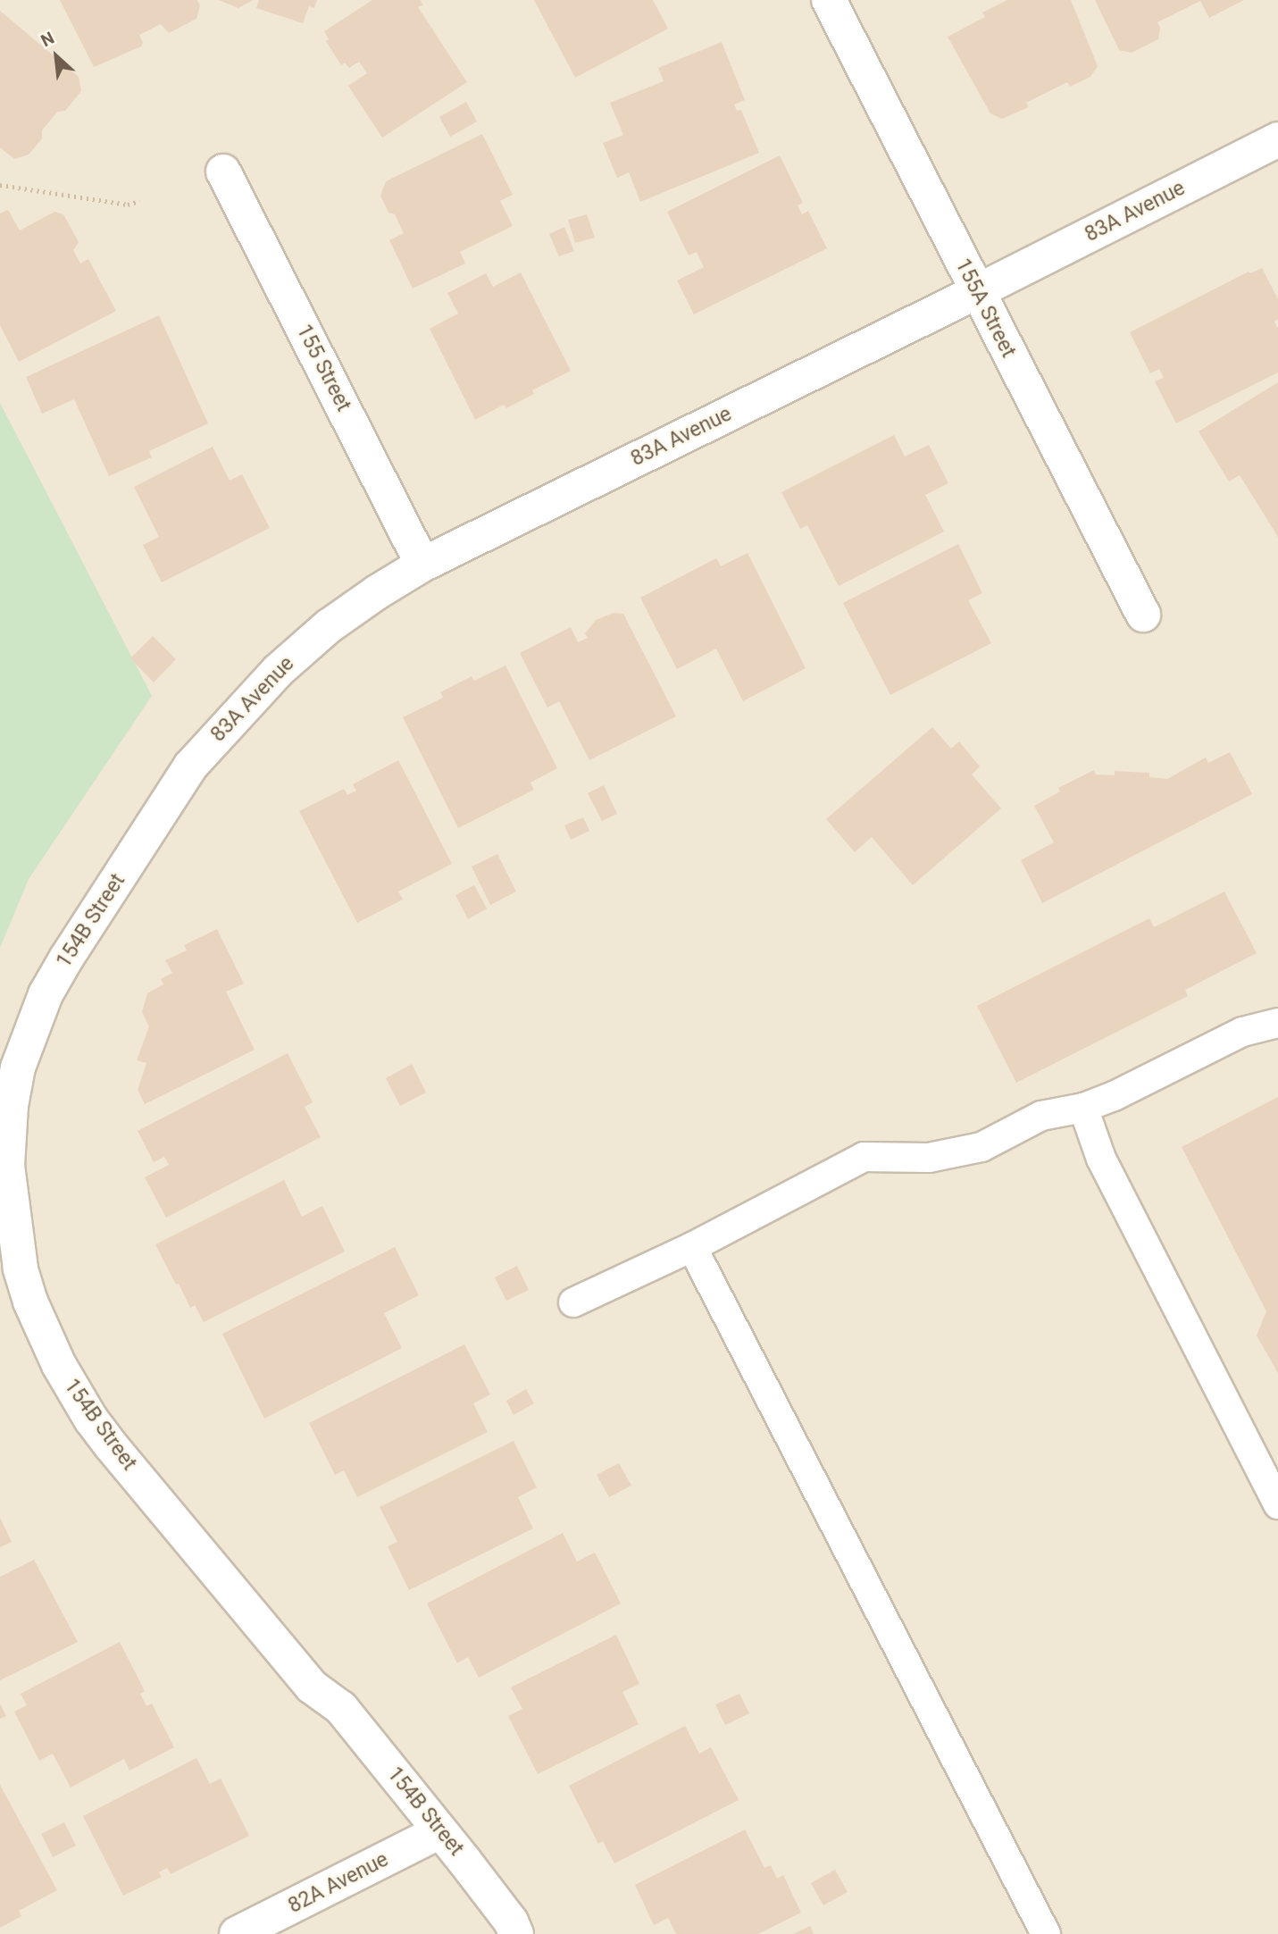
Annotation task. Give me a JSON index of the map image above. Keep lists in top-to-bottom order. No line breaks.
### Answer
{"streets":{"street":["83A Avenue","155A Street","155 Street","154B Street","82A Avenue"]},"crossings":[["83A Avenue","155A Street"],["83A Avenue","155 Street"],["83A Avenue","154B Street"],["154B Street","82A Avenue"]],"north":"top left"}
